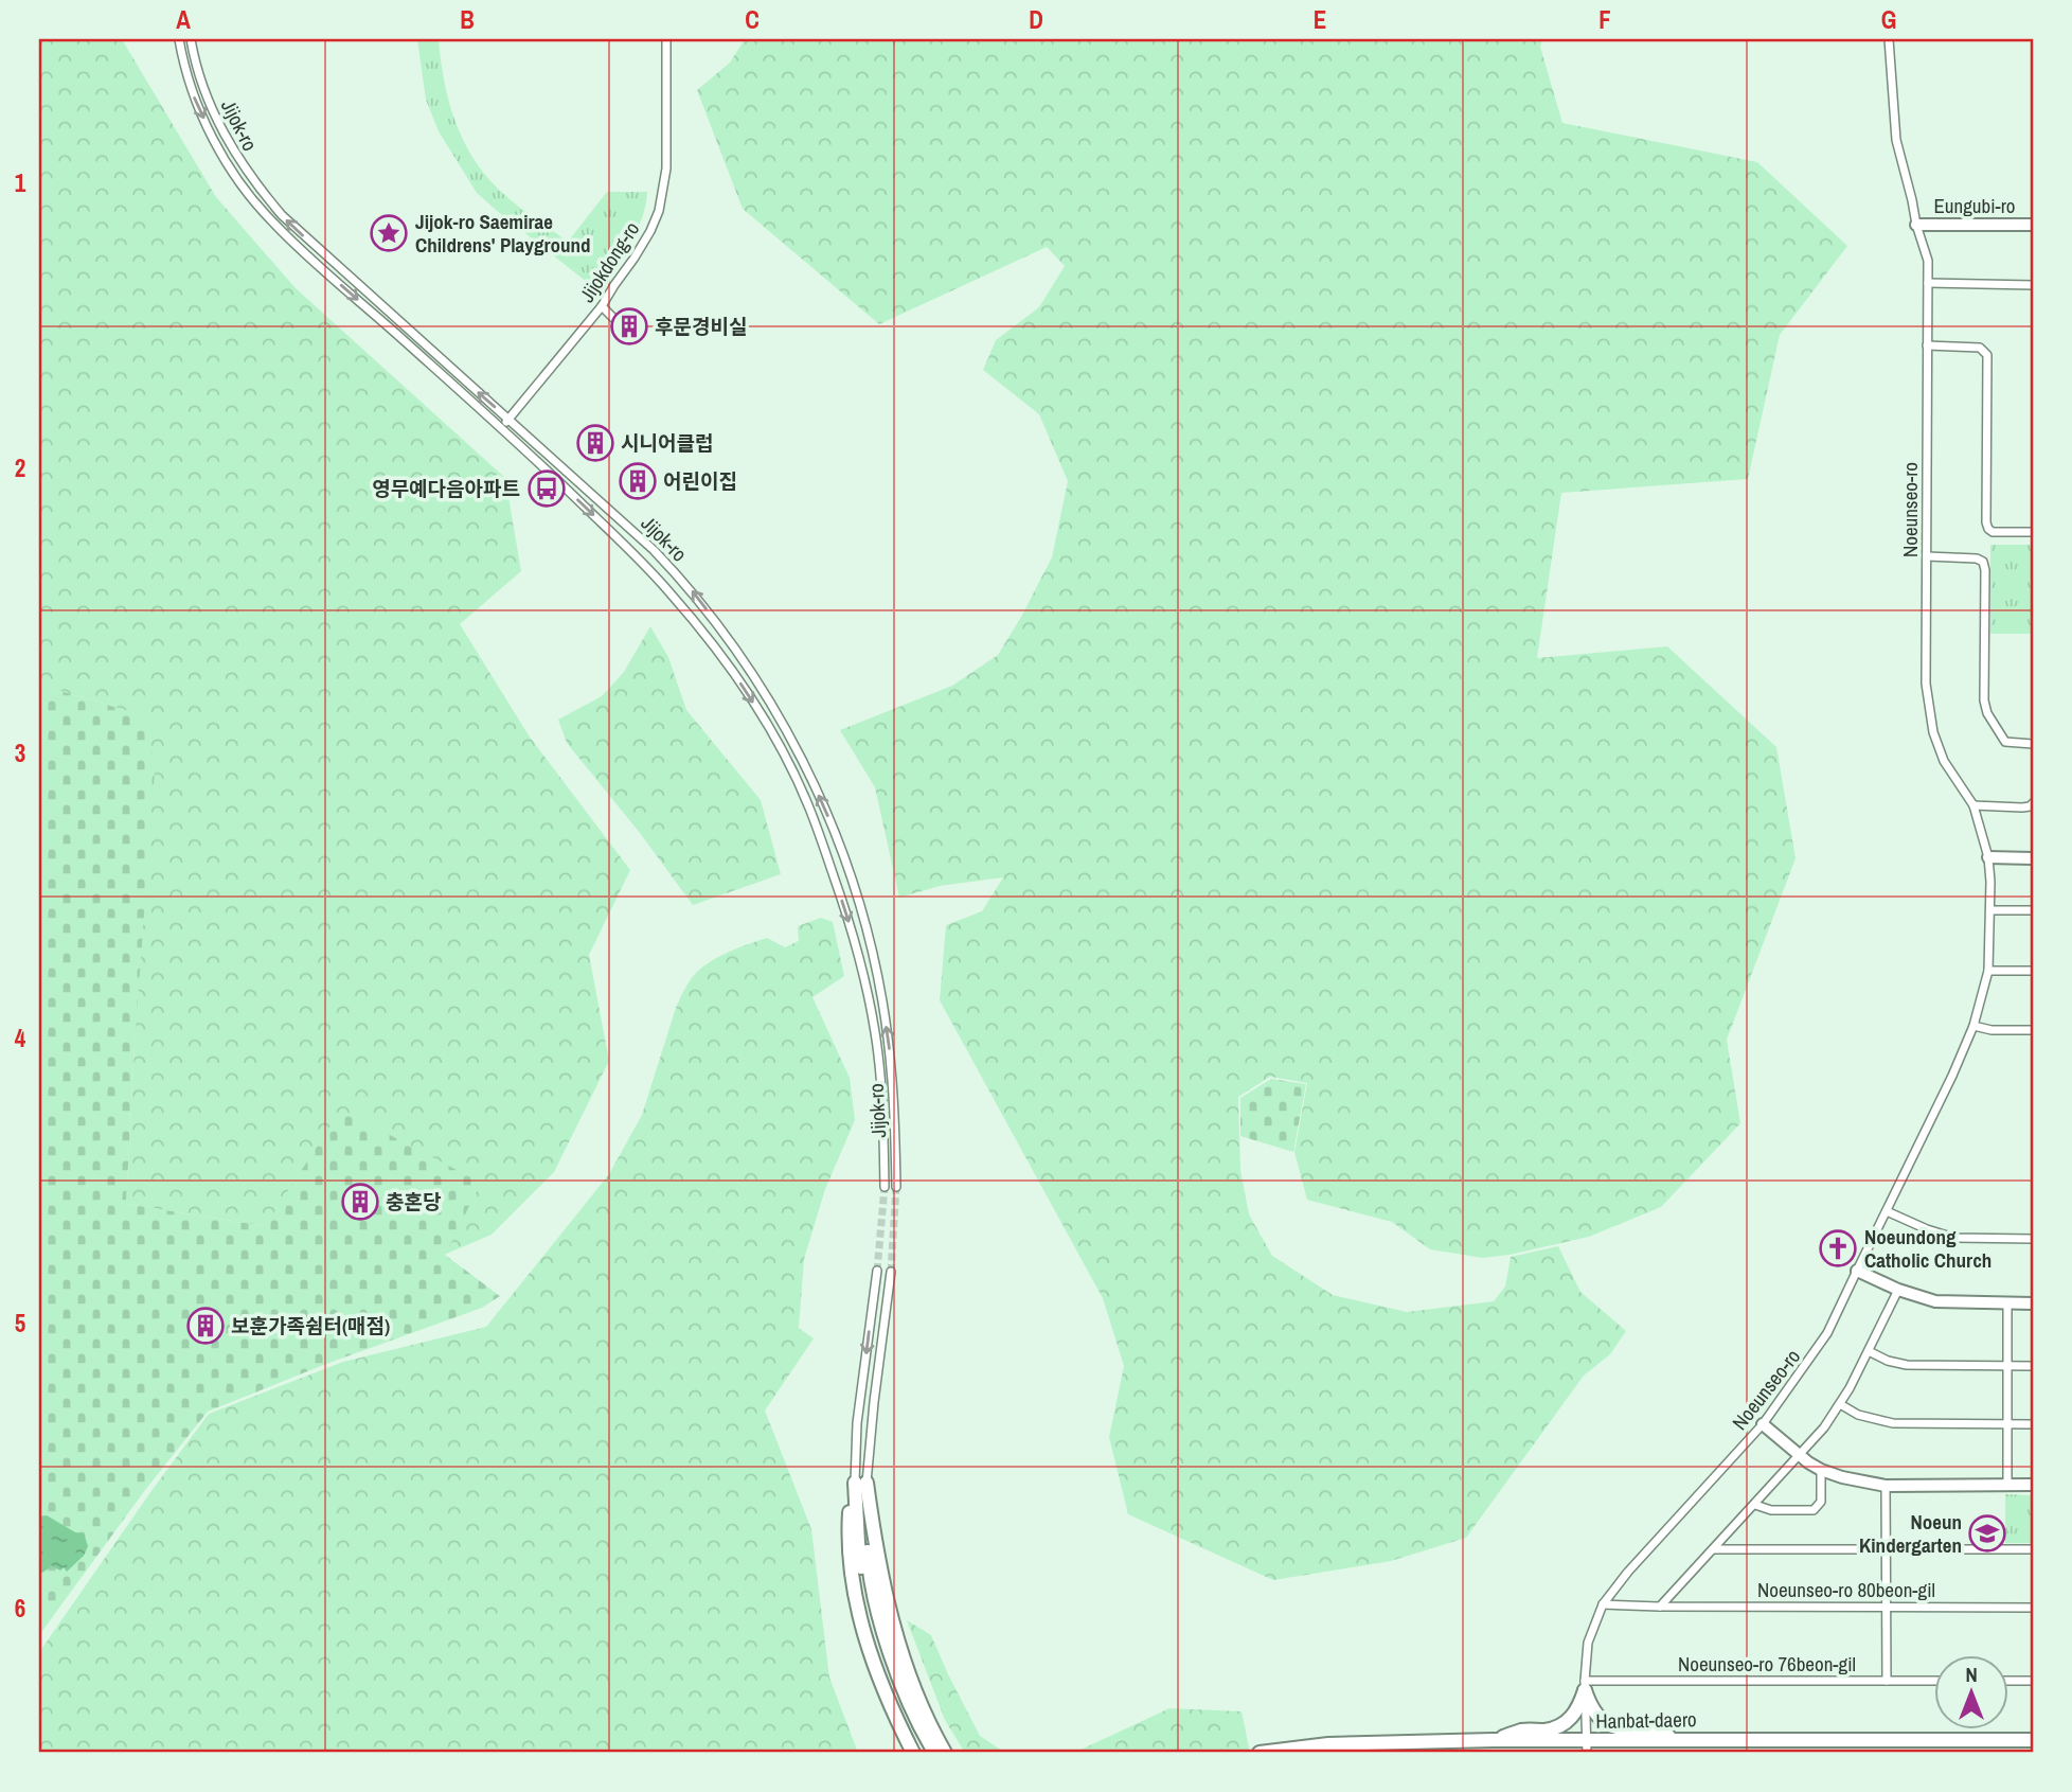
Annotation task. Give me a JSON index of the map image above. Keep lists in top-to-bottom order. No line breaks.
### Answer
{"streets":{"main road":["Hanbat-daero"],"street":["Jijok-ro","Eungubi-ro","Jijokdong-ro","Noeunseo-ro","Noeunseo-ro 80beon-gil","Noeunseo-ro 76beon-gil"]},"crossings":[["Jijok-ro","Jijokdong-ro"],["Eungubi-ro","Noeunseo-ro"],["Noeunseo-ro","Noeunseo-ro 80beon-gil"],["Noeunseo-ro","Noeunseo-ro 76beon-gil"],["Noeunseo-ro","Hanbat-daero"]],"places":{"place":["Jijok-ro Saemirae Childrens' Playground"],"building":["후문경비실","시니어클럽","어린이집","충혼당","보훈가족쉼터(매점)"],"bus stop":["영무예다음아파트"],"church":["Noeundong Catholic Church"],"school or university":["Noeun Kindergarten"]},"north":"top","grid":{"columns":["A","B","C","D","E","F","G"],"rows":["1","2","3","4","5","6"]}}
